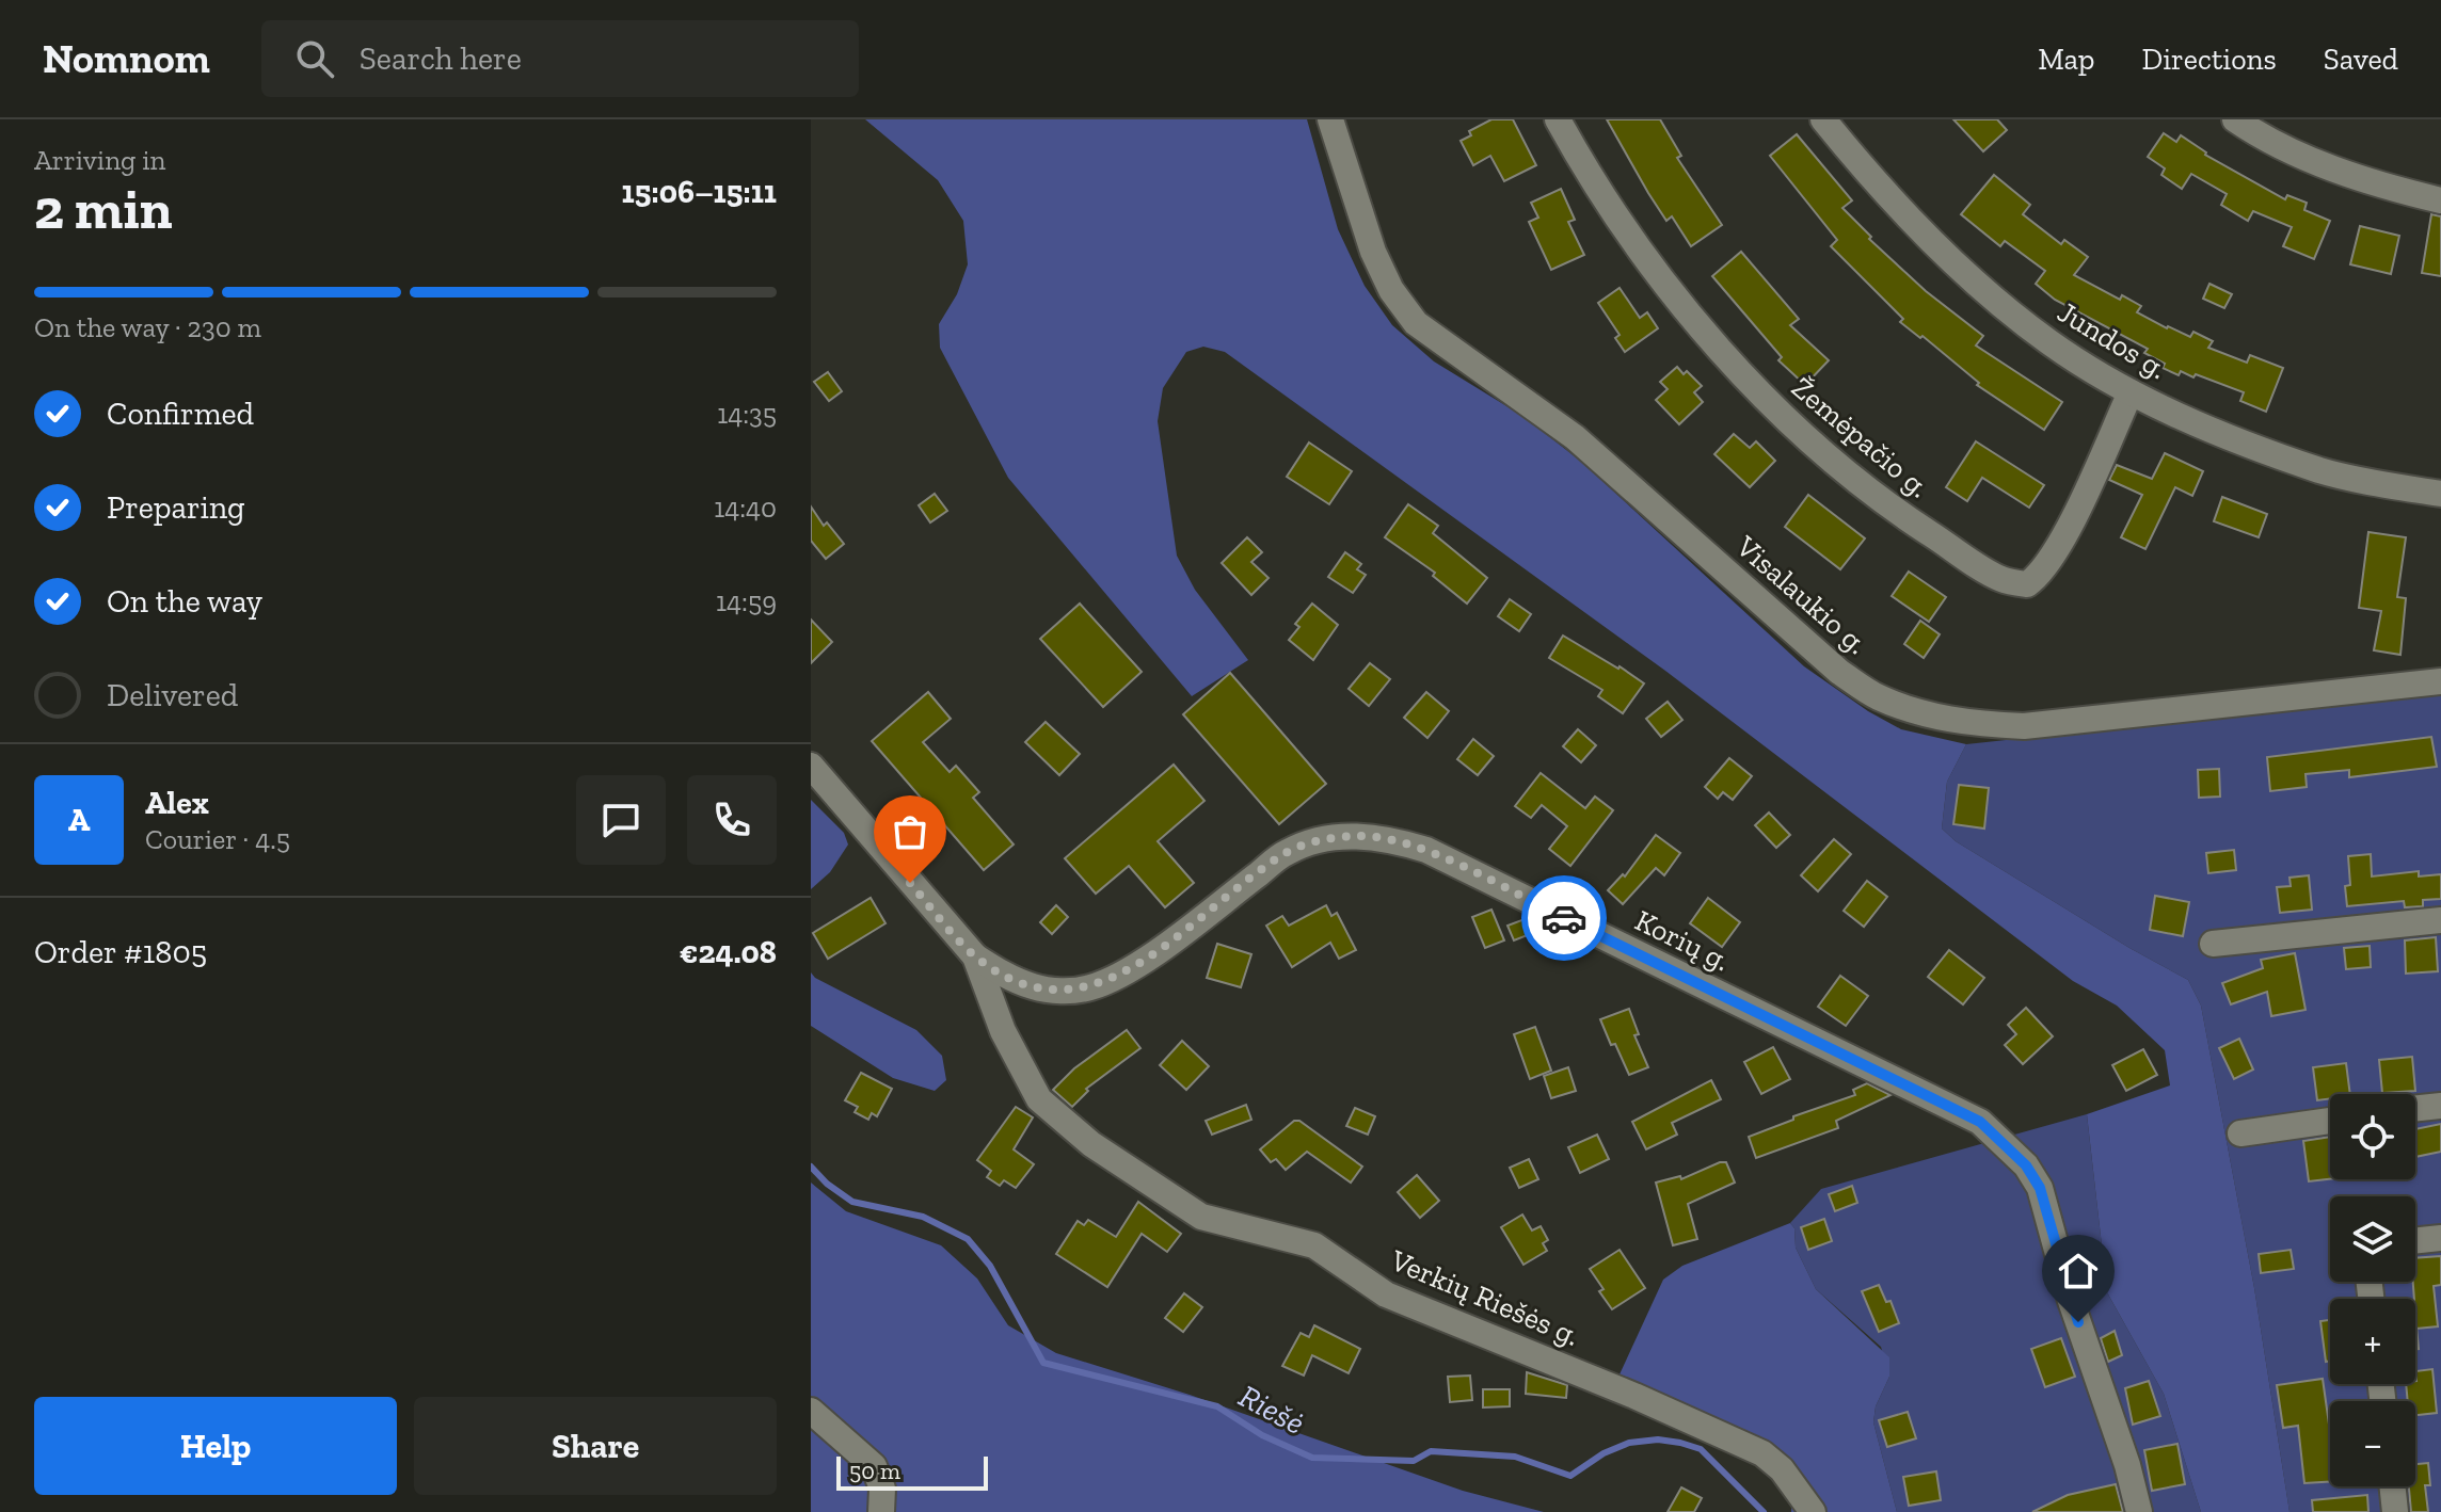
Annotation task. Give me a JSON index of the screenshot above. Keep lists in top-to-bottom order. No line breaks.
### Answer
{"streets":{"street":["Jundos g.","Žemėpačio g.","Visalaukio g.","Korių g.","Verkių Riešės g."]},"crossings":[["Jundos g.","Žemėpačio g."],["Korių g.","Verkių Riešės g."]],"water":["Riešė"],"scale_bar":"50 m","page":{"header":"Nomnom","search":"Search here","nav":["Map","Directions","Saved"],"heading":["2 min","Arriving in","15:06–15:11"],"panel":["Alex","Courier · 4.5","Order #1805","€24.08"],"bar":"On the way · 230 m","list":[["Confirmed","14:35"],["Preparing","14:40"],["On the way","14:59"],"Delivered"],"round":"A","map_buttons":["+","−"],"buttons":["Help","Share"],"scale":"50 m"}}
